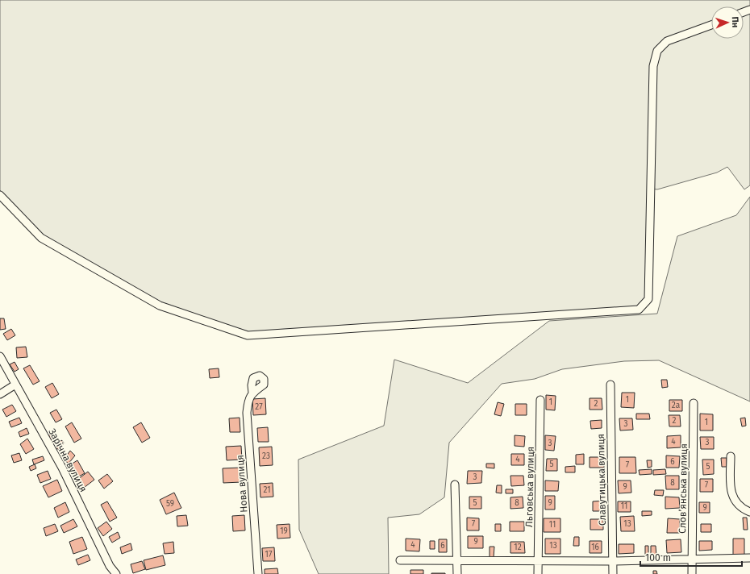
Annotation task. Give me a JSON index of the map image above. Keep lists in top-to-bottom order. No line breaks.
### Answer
{"streets":{"street":["Зарічна вулиця","Славутицька вулиця","Нова вулиця","Льговська вулиця","Словʼянська вулиця"]},"house_numbers":["1","1","2","2а","27","2","1","3","4","3","3","23","4","6","5","7","5","3","8","7","9","21","5","8","9","59","11","9","7","13","11","19","9","4","6","13","12","16","17"],"scale_bar":"100 m","north":"right"}
